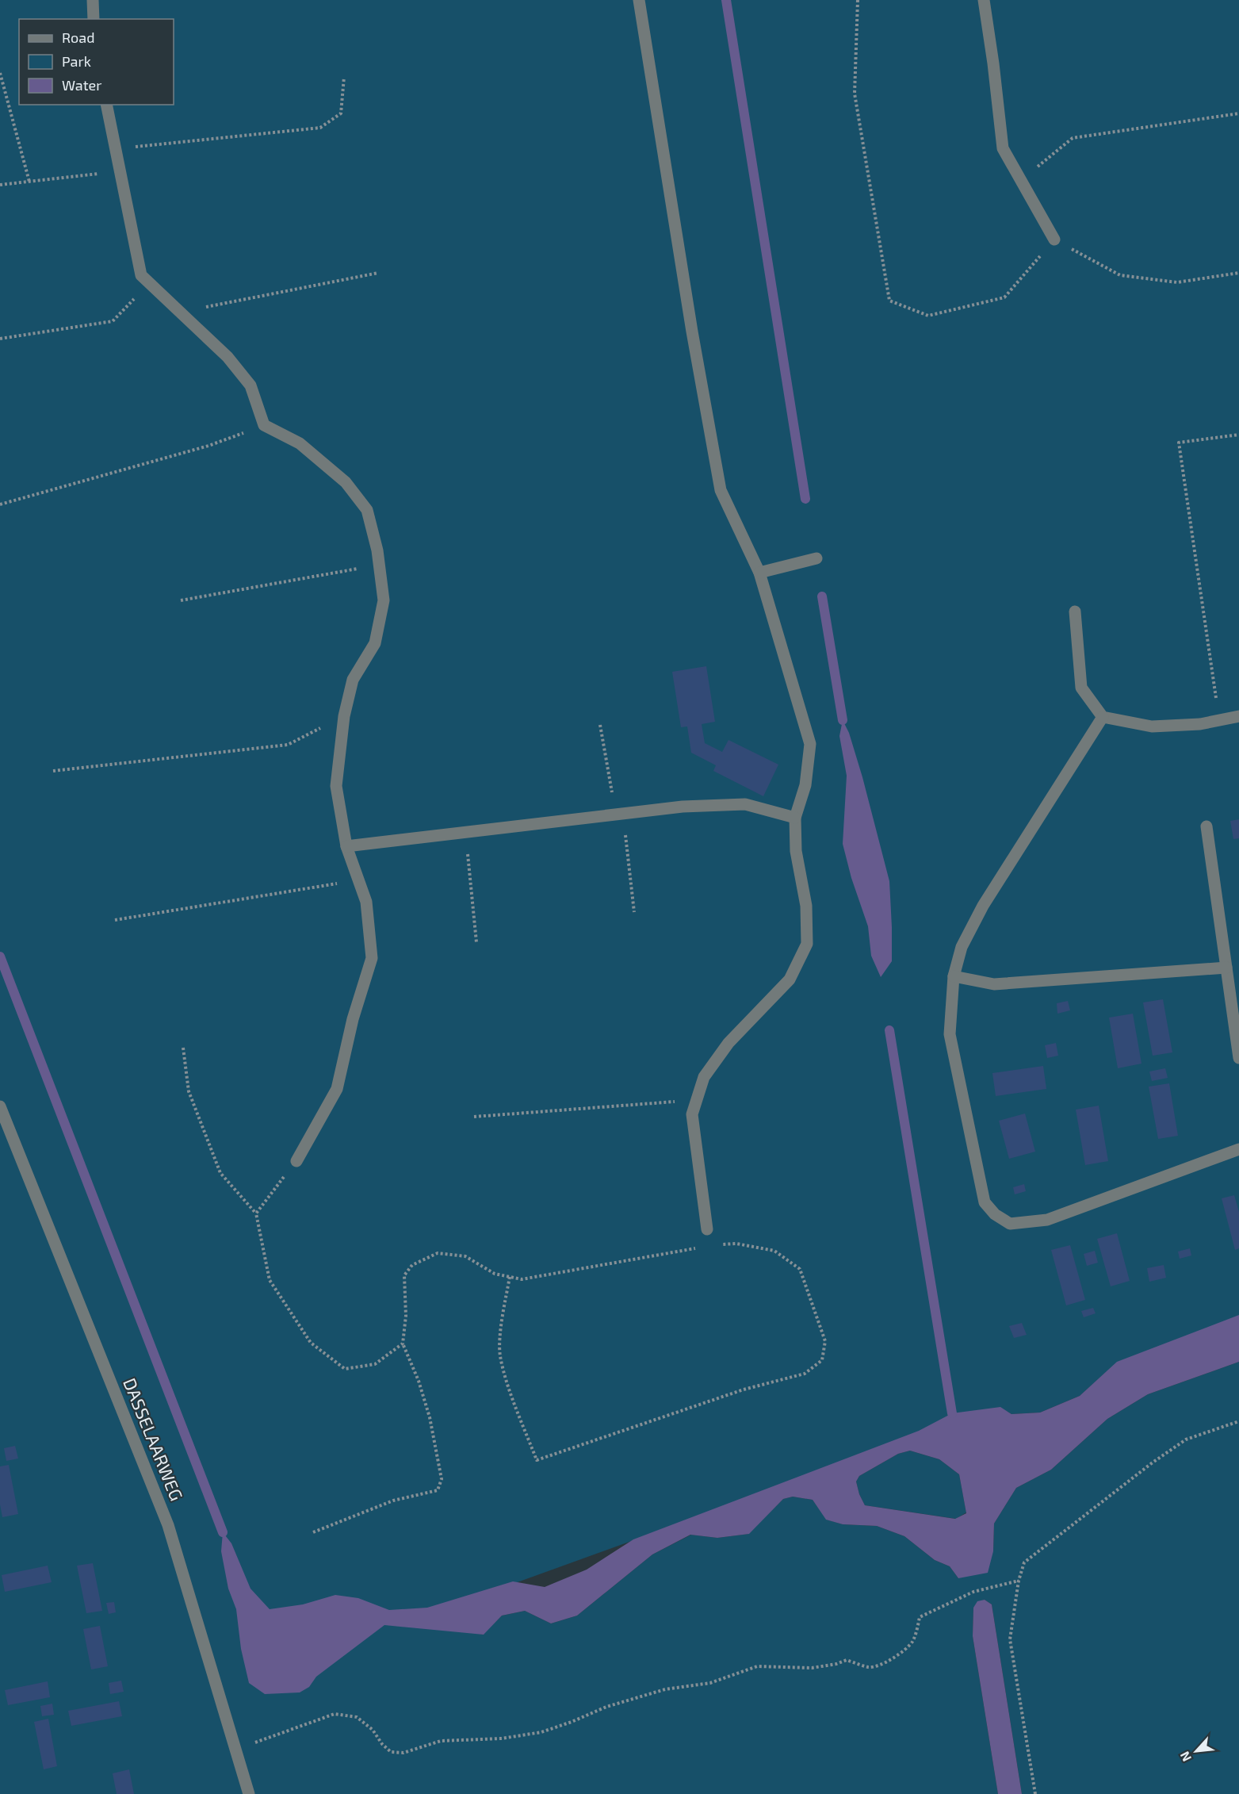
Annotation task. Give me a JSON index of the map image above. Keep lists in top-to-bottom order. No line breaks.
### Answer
{"streets":{"street":["DASSELAARWEG"]},"legend":["Road","Park","Water"],"north":"bottom left"}
